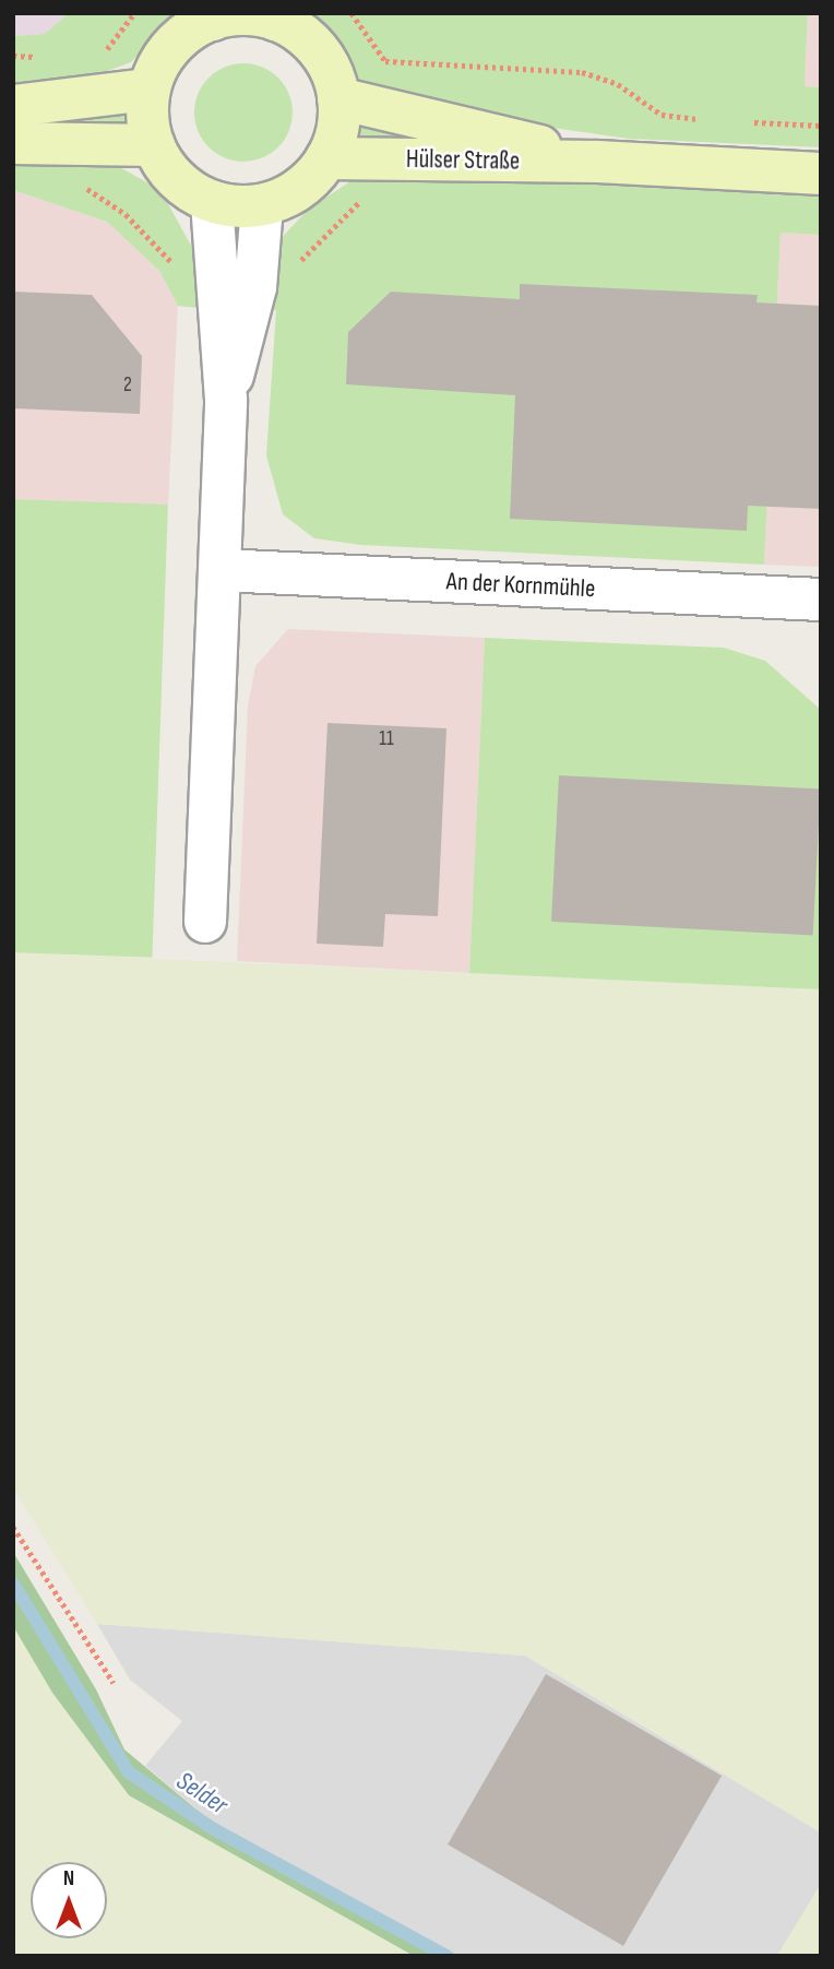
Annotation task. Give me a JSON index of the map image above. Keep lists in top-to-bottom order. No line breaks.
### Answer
{"streets":{"main road":["Hülser Straße"],"street":["An der Kornmühle"]},"water":["Selder"],"house_numbers":["2","11"],"north":"top"}
